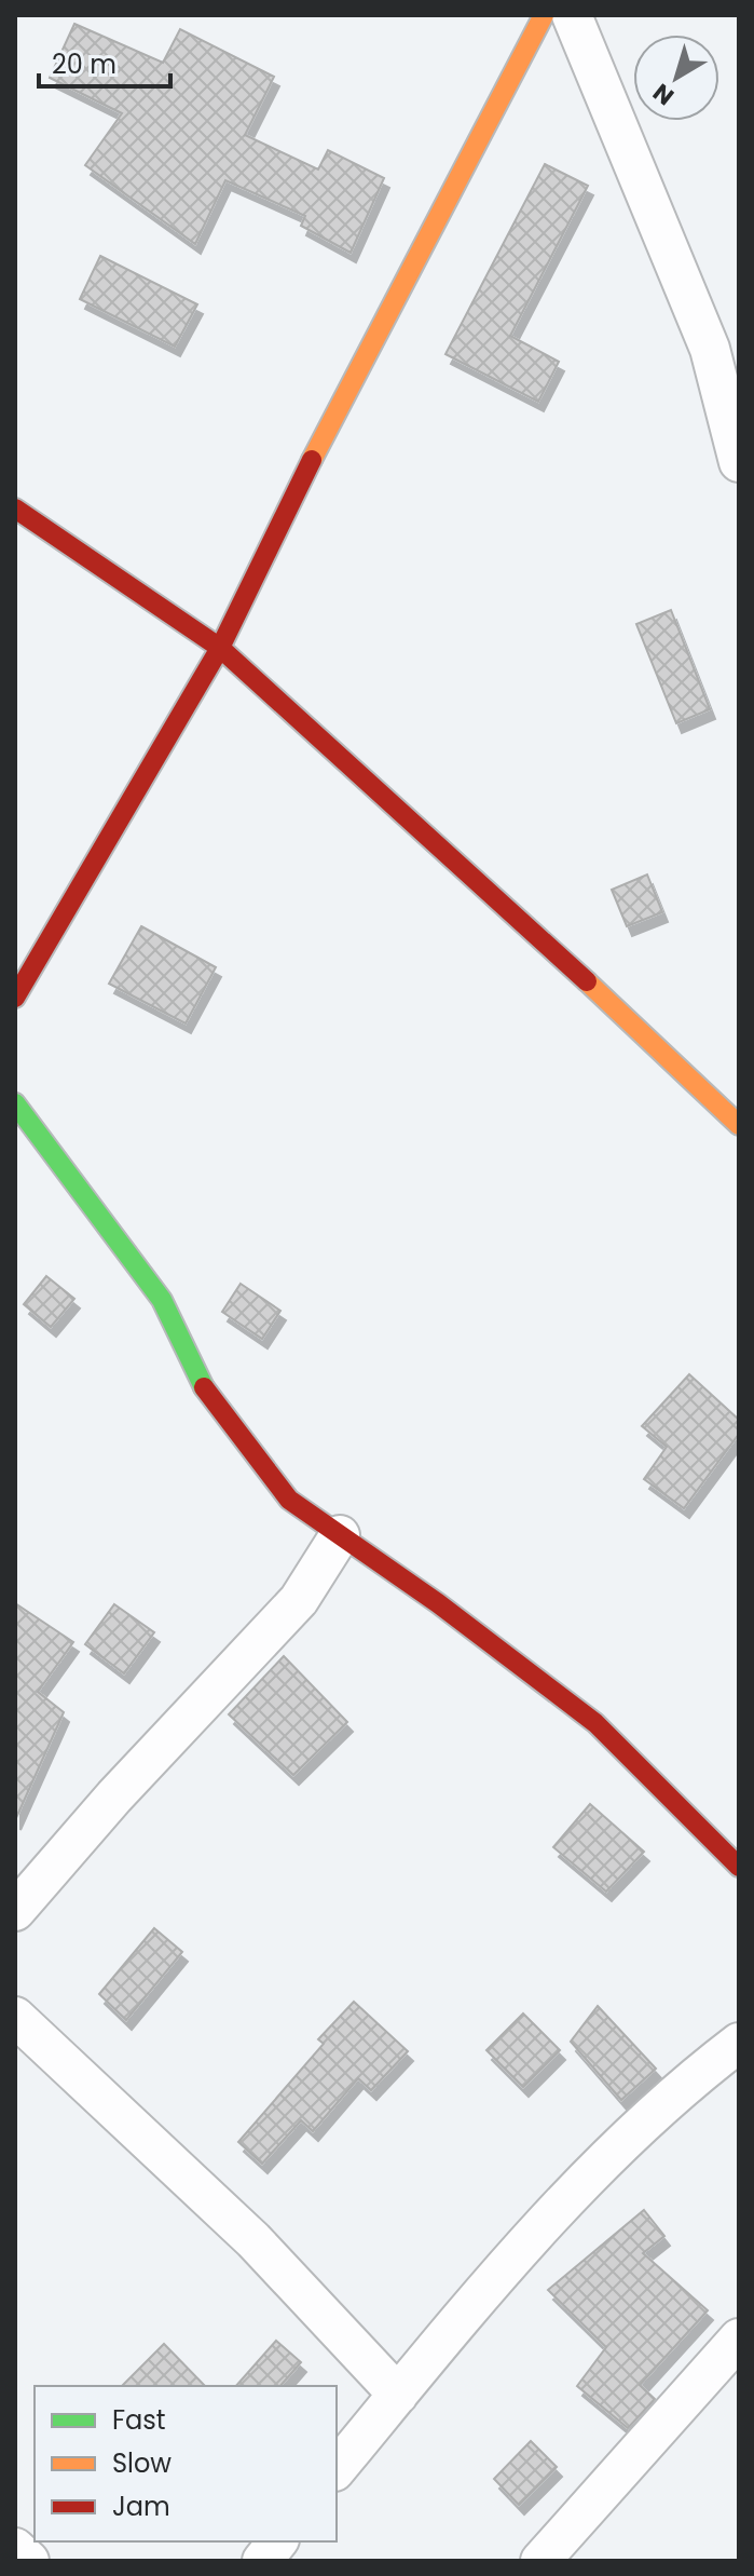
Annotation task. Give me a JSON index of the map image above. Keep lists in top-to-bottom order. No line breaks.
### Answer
{"legend":["Fast","Slow","Jam"],"scale_bar":"20 m","north":"bottom left"}
